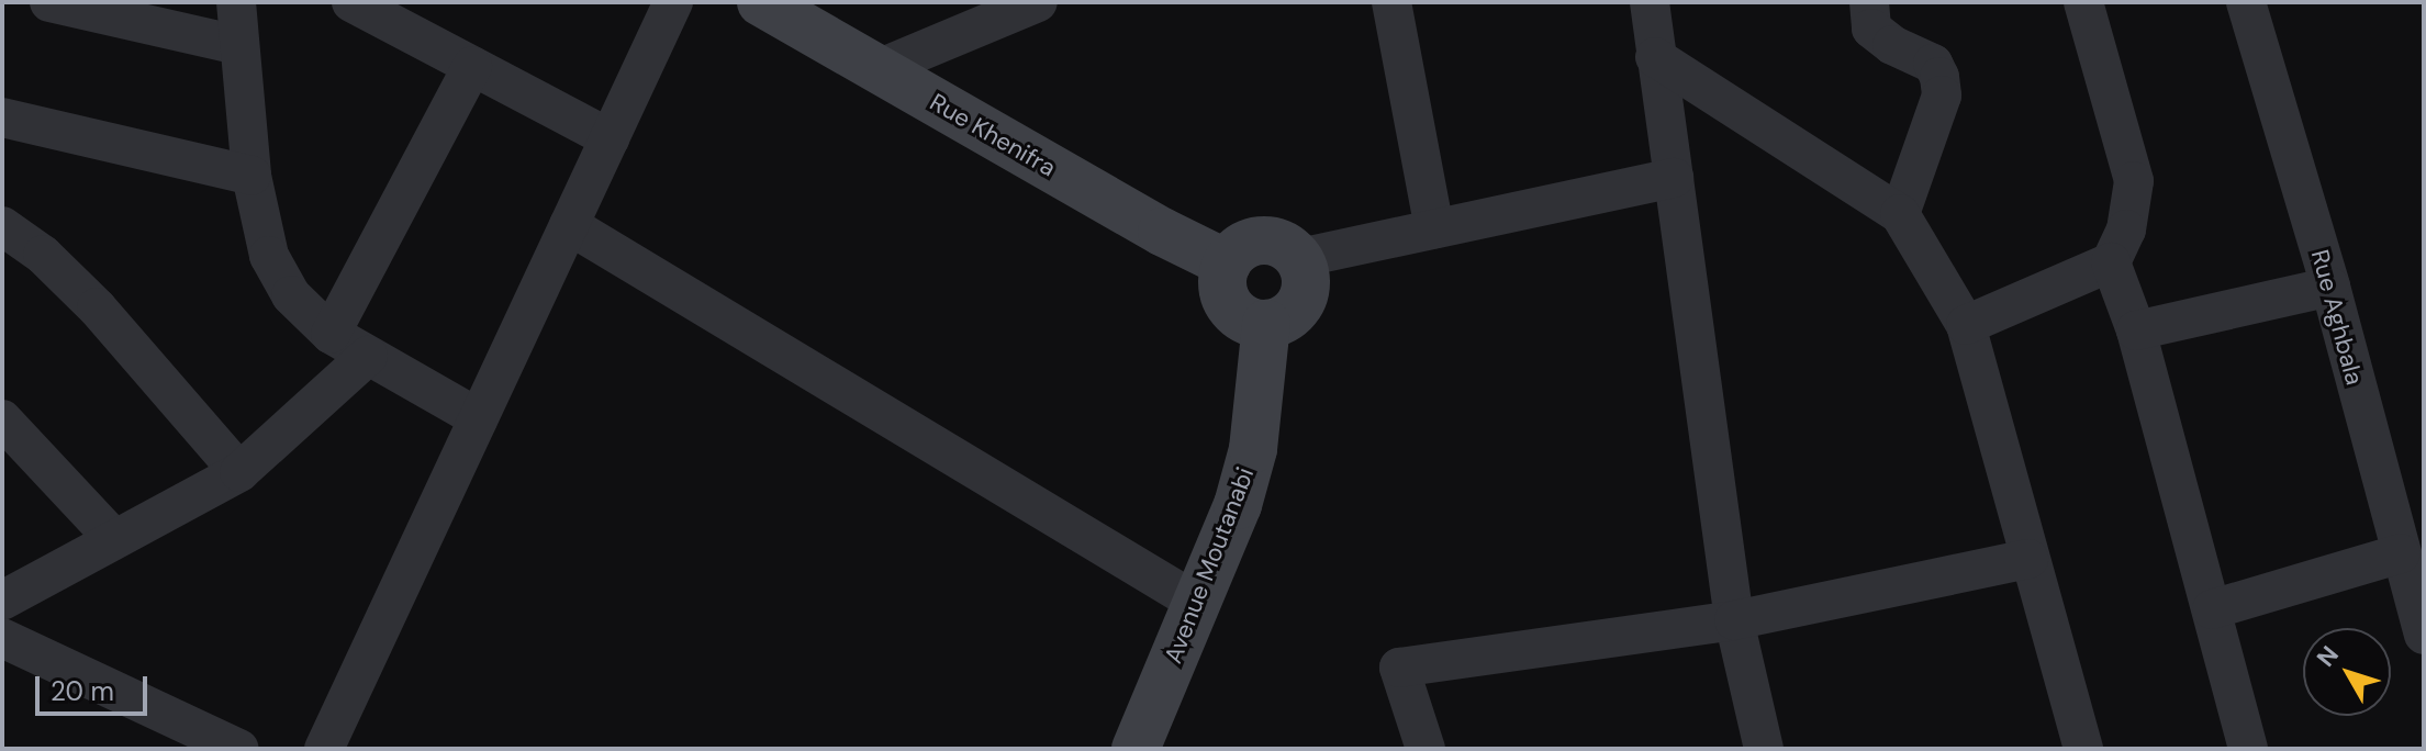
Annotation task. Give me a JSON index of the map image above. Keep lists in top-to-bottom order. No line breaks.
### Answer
{"streets":{"street":["Rue Khenifra","Rue Aghbala","Avenue Moutanabi"]},"crossings":[["Rue Khenifra","Avenue Moutanabi"]],"scale_bar":"20 m","north":"top left"}
